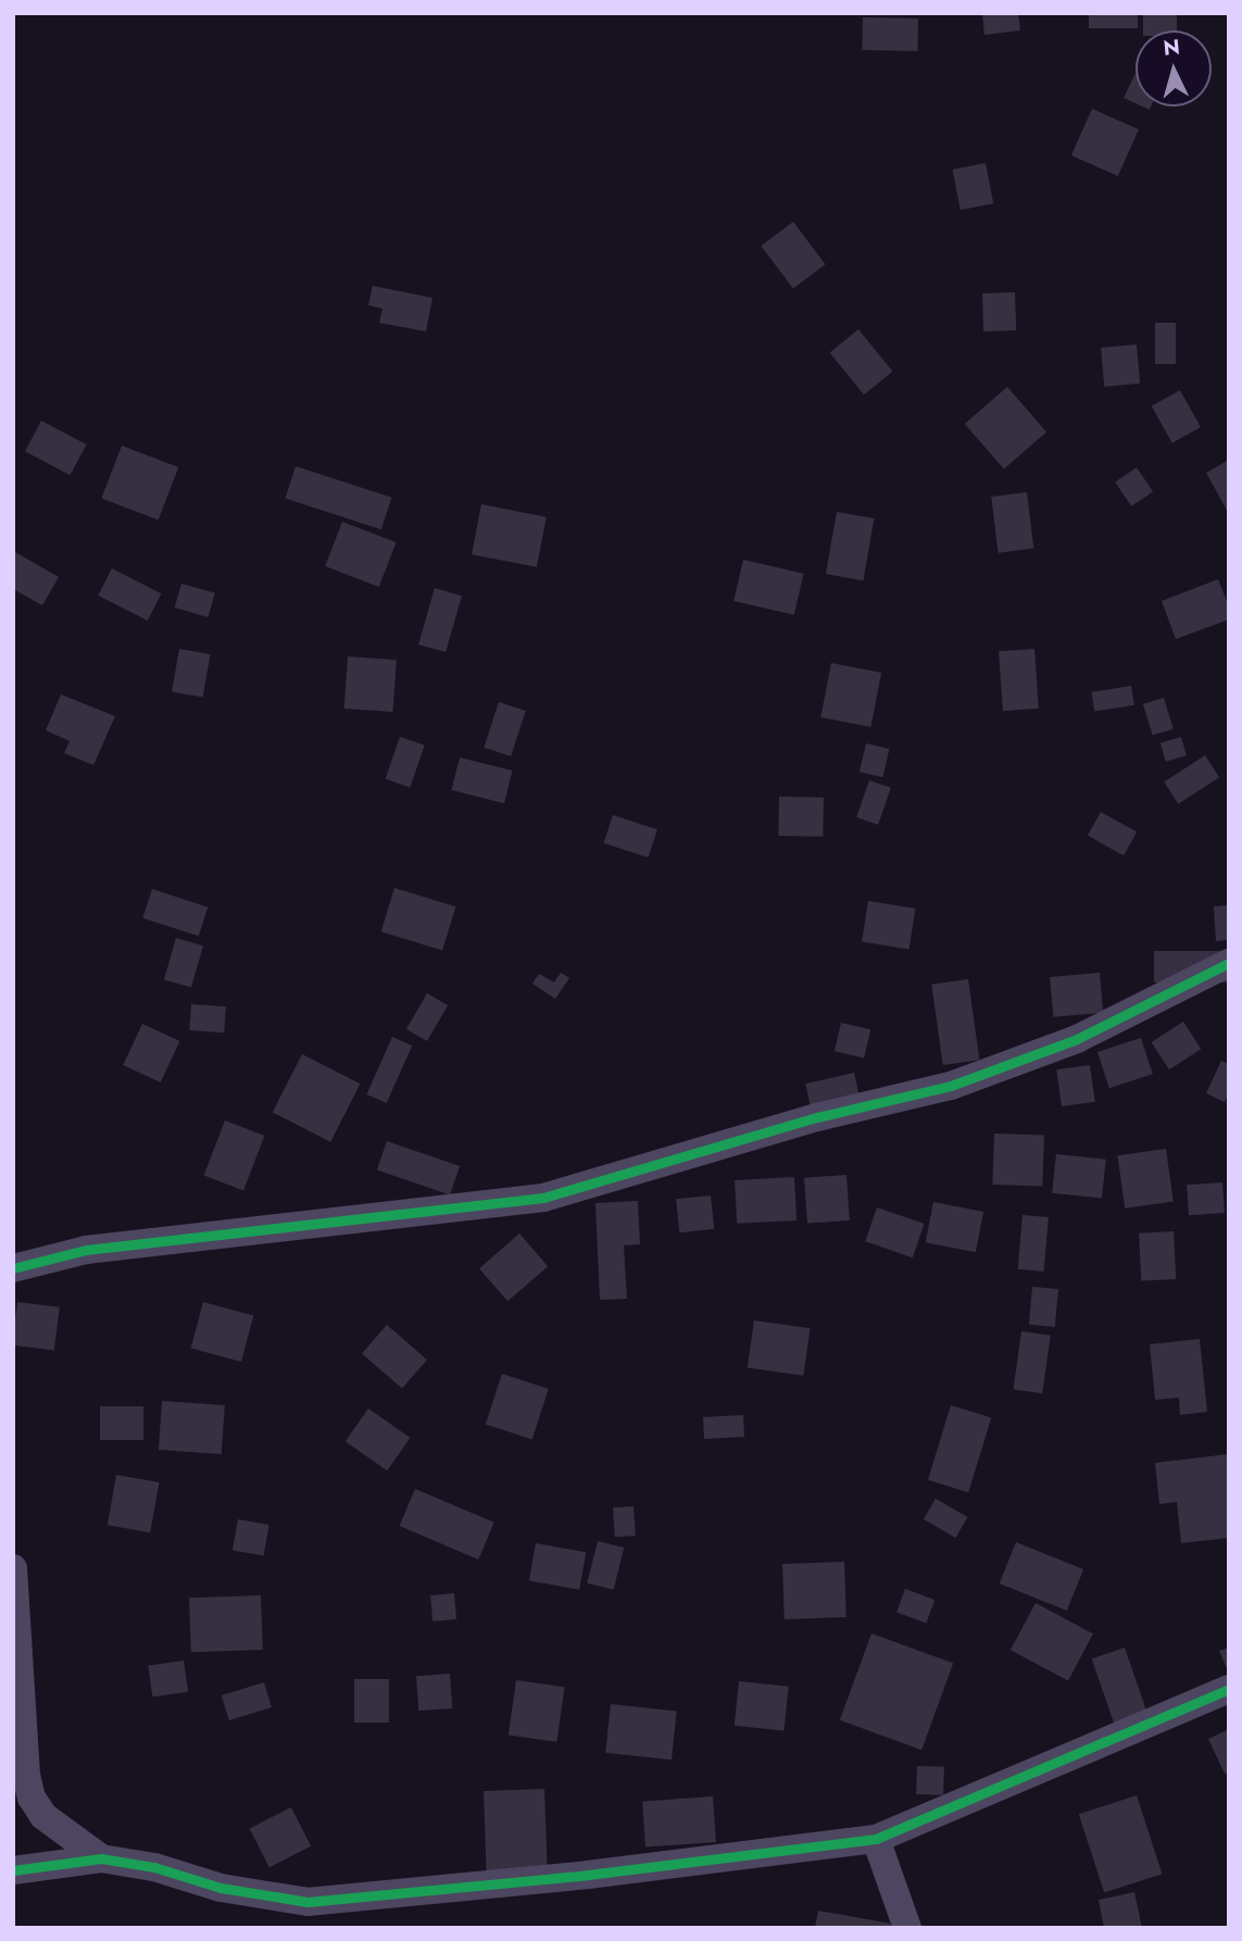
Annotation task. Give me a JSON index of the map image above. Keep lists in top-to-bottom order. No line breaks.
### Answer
{"north":"top"}
